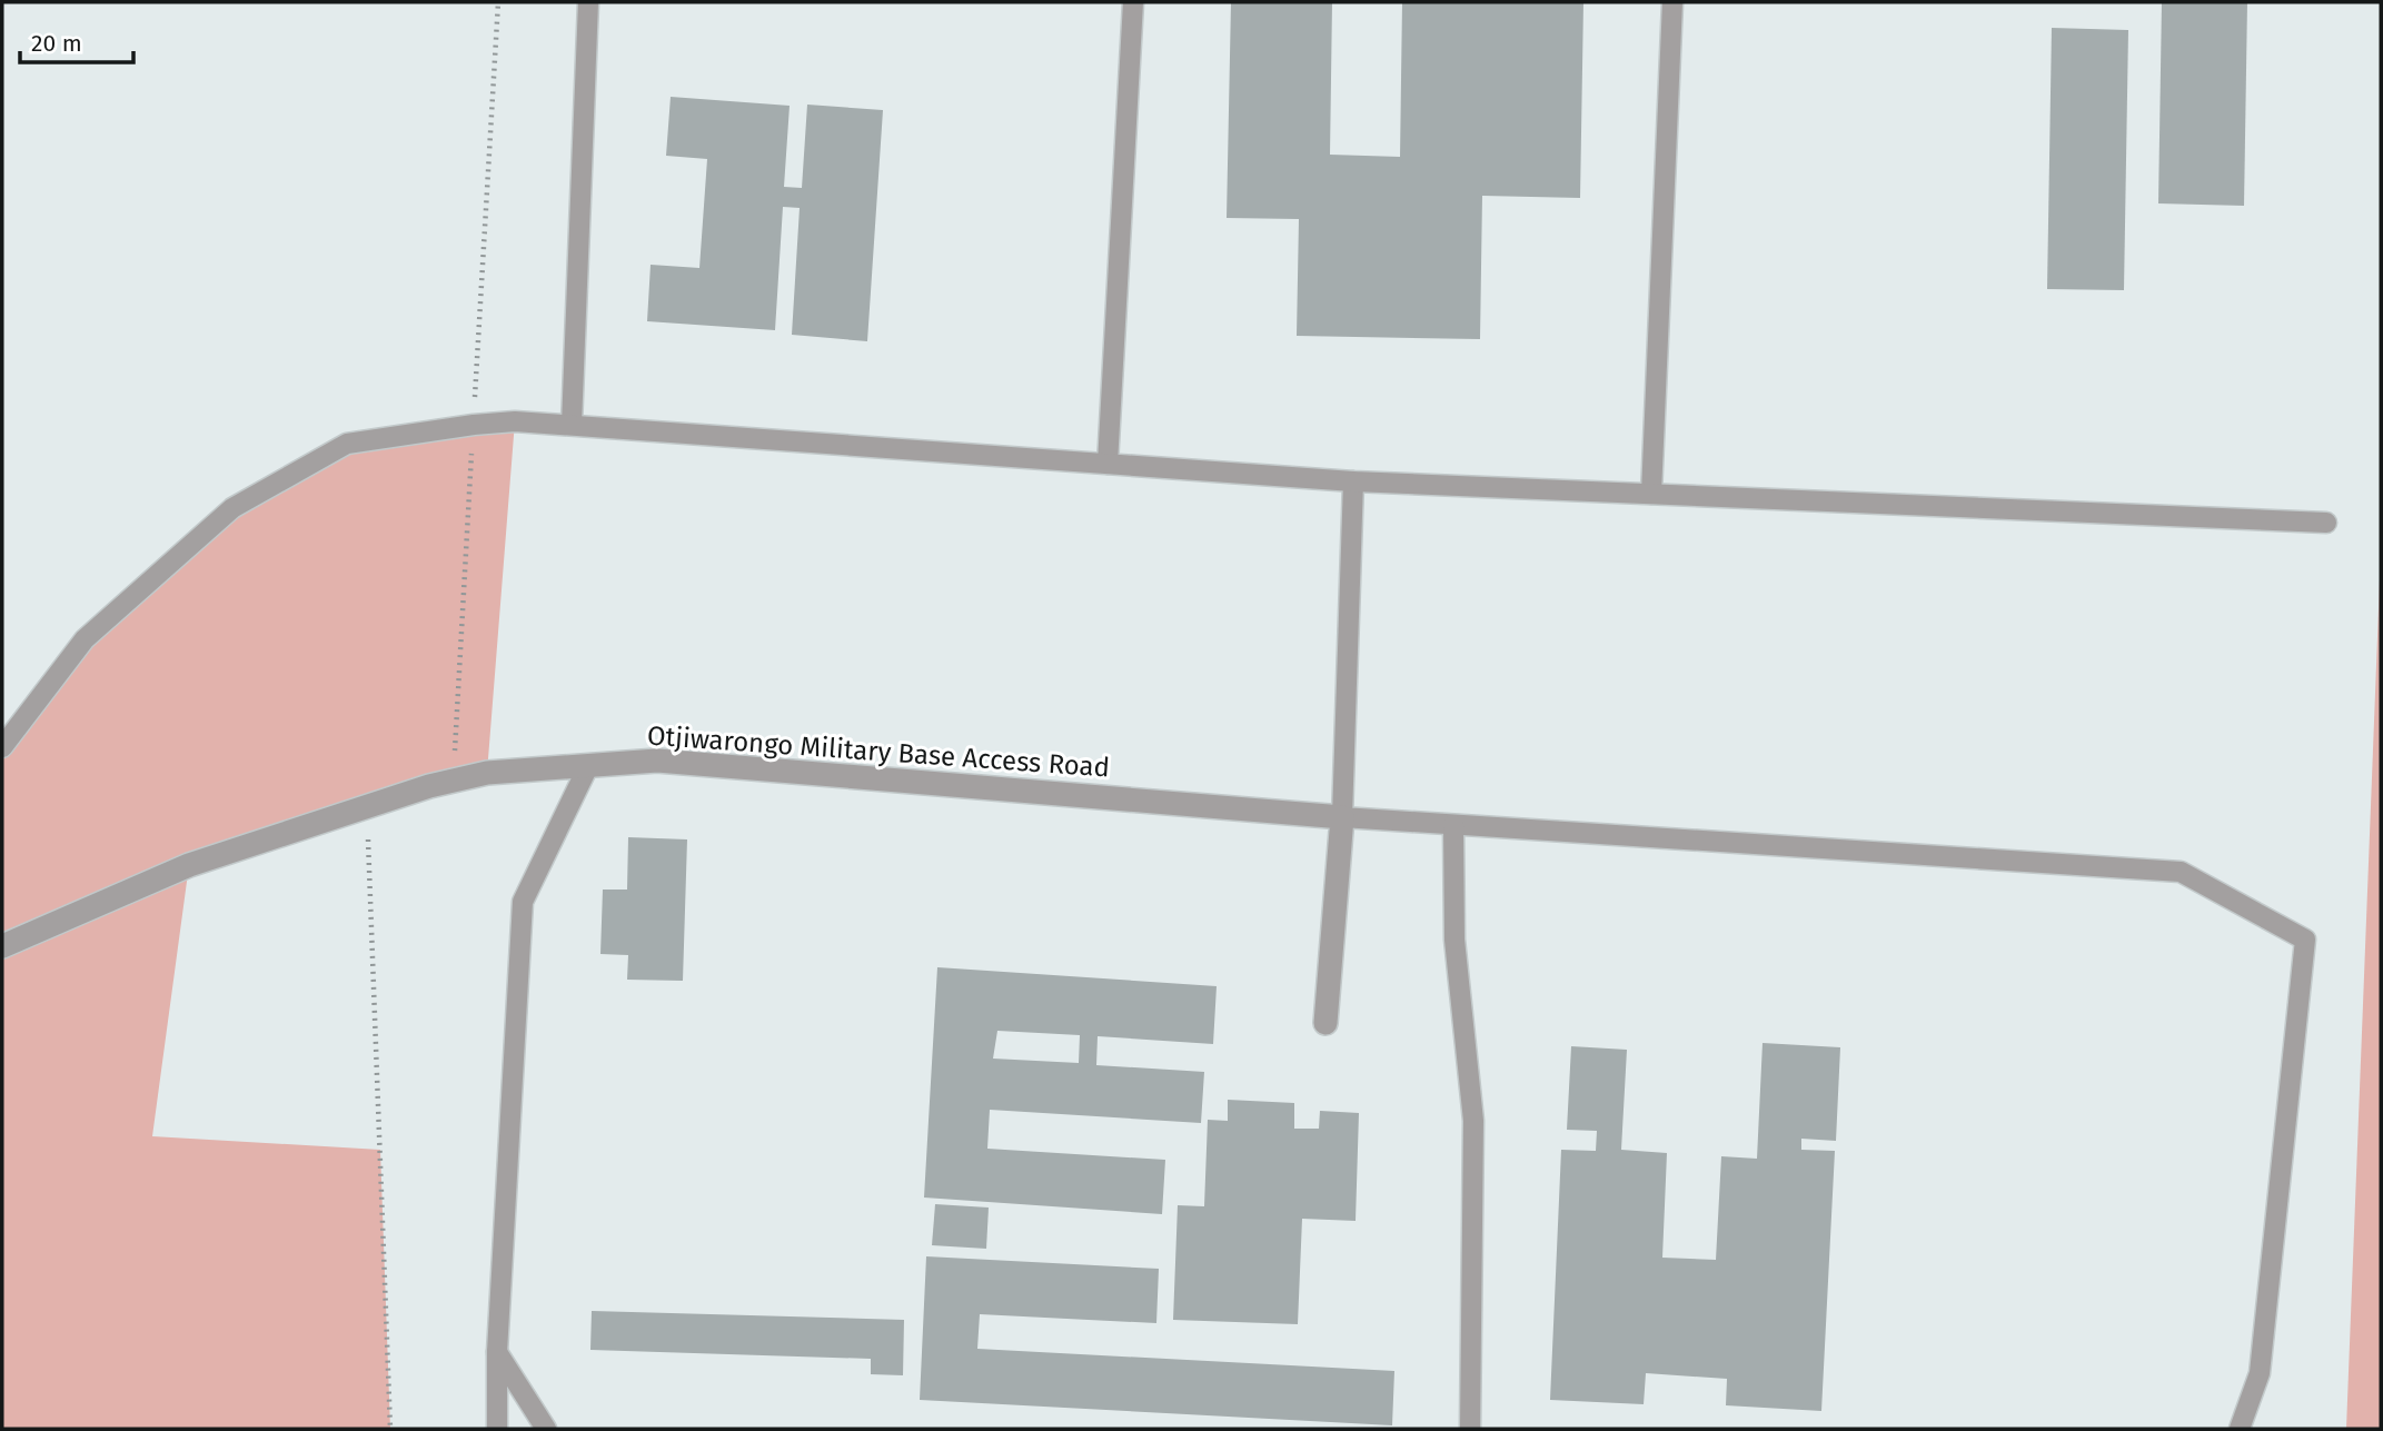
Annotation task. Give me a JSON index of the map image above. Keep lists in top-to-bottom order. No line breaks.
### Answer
{"streets":{"street":["Otjiwarongo Military Base Access Road"]},"scale_bar":"20 m"}
